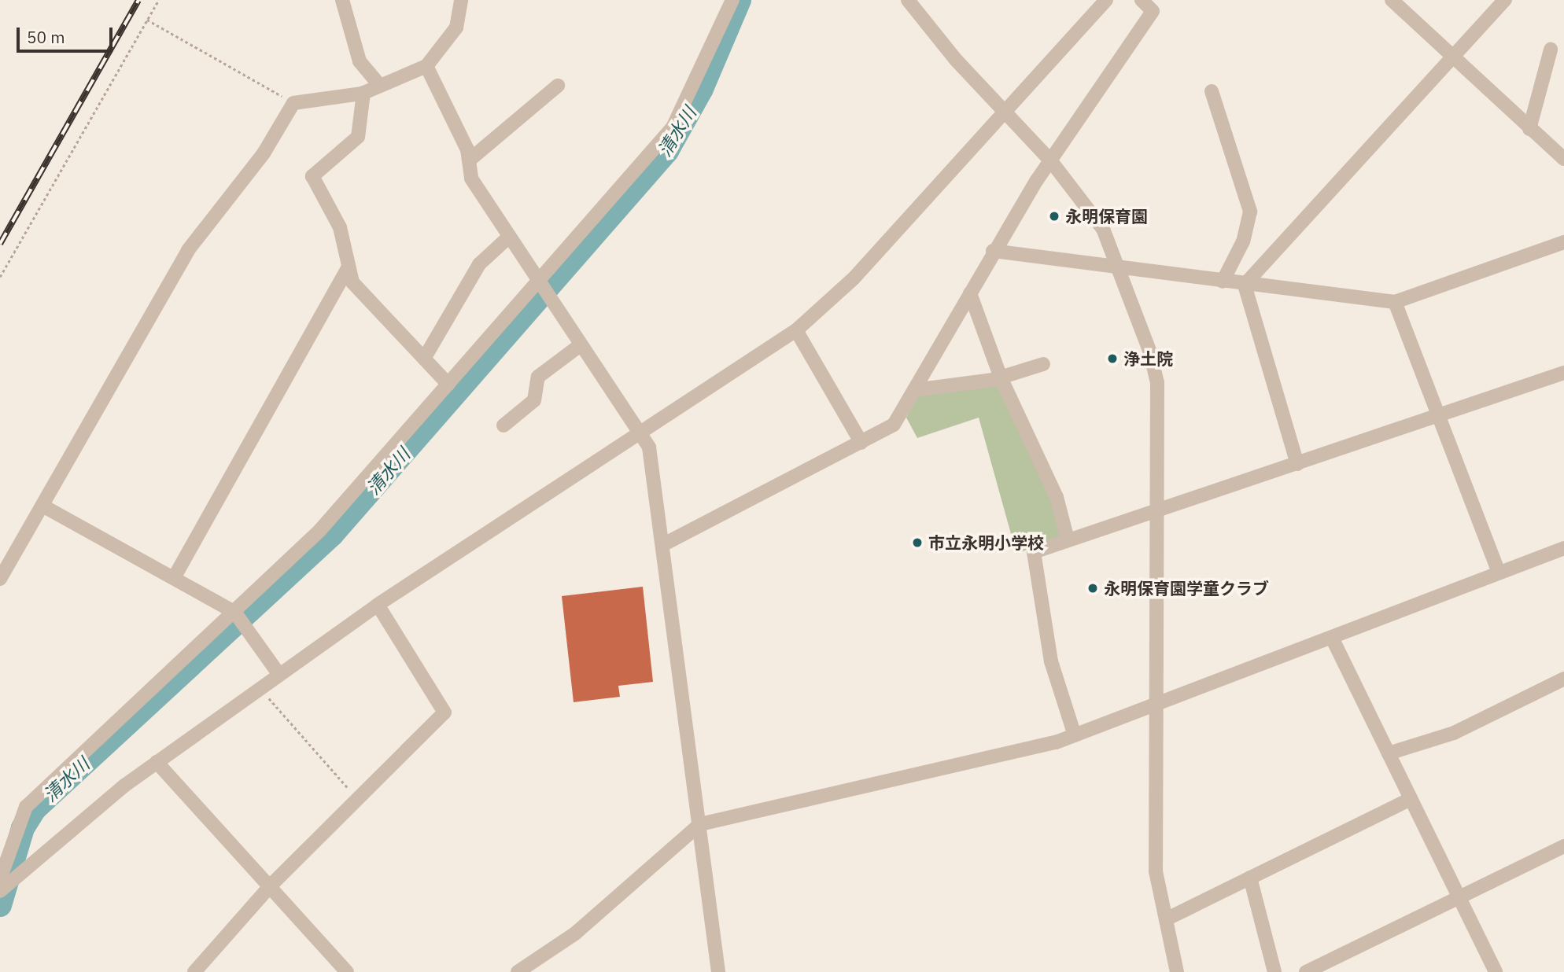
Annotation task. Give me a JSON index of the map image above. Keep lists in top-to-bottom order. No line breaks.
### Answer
{"water":["清水川"],"places":["永明保育園","浄土院","市立永明小学校","永明保育園学童クラブ"],"scale_bar":"50 m"}
